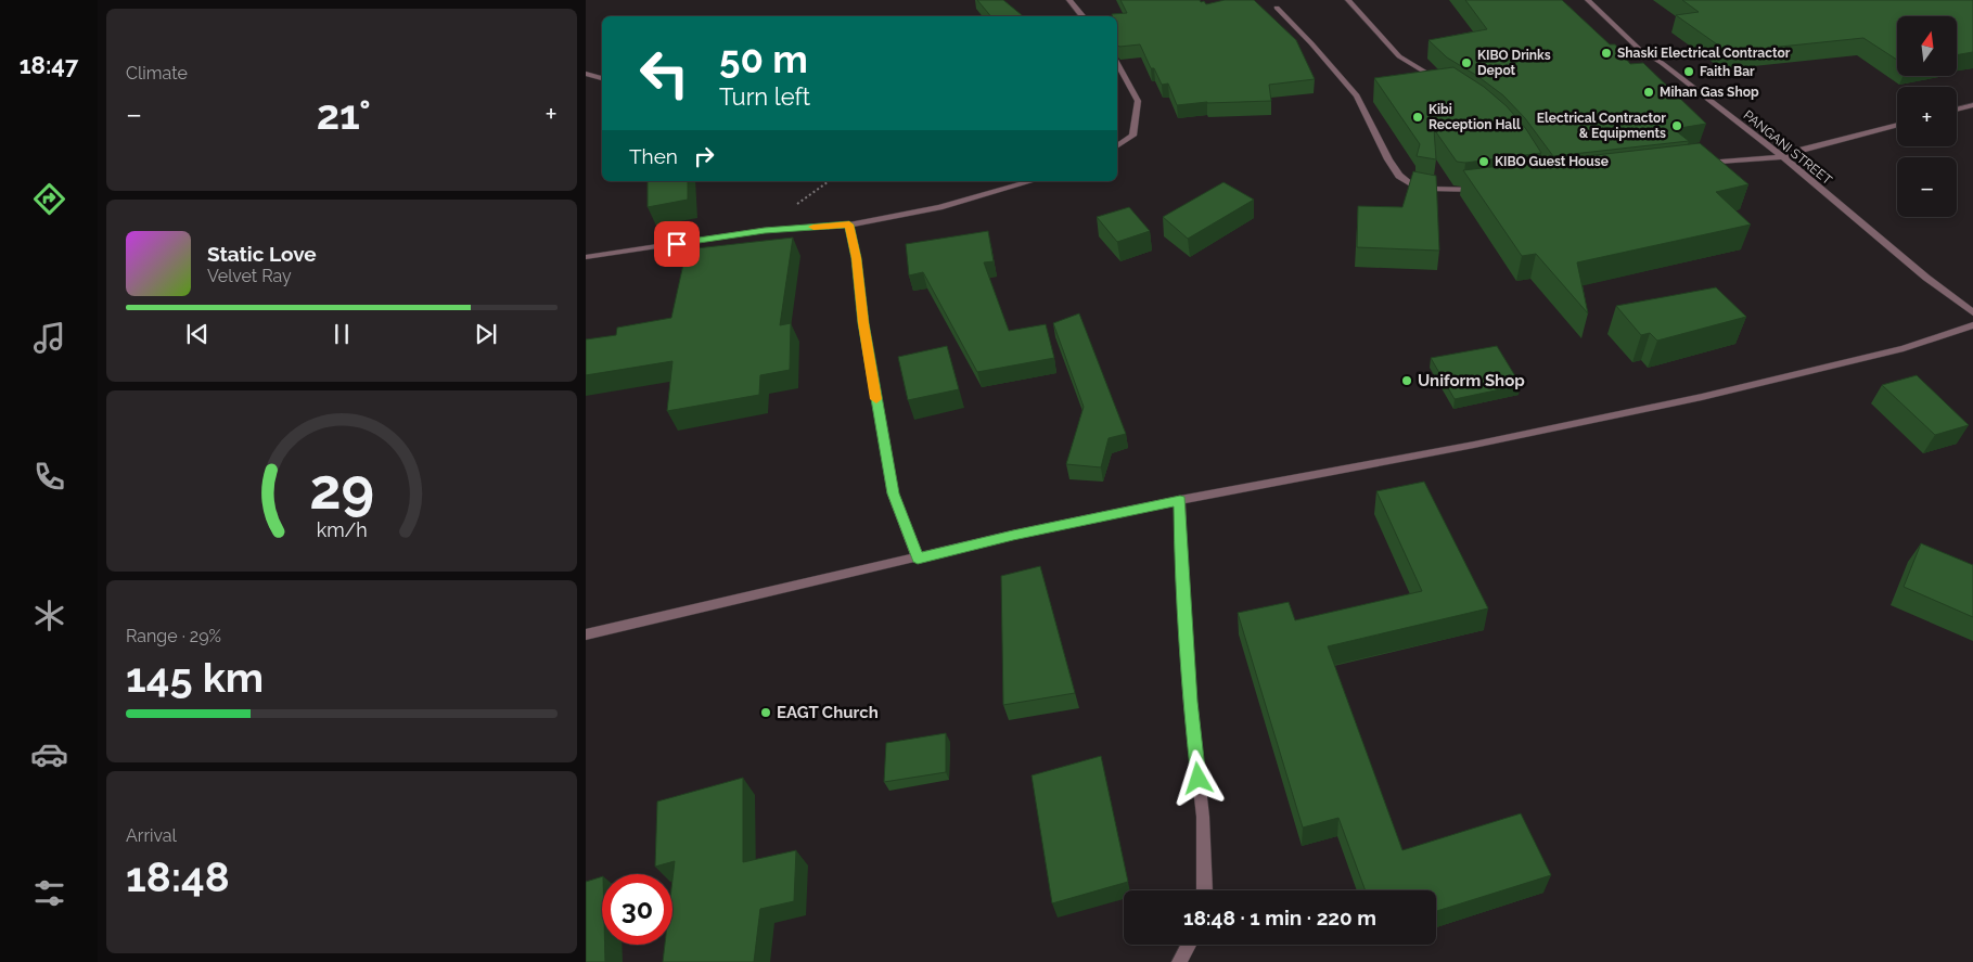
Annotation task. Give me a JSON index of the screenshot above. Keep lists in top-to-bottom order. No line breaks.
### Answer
{"streets":{"street":["PANGANI STREET"]},"places":["Shaski Electrical Contractor","KIBO Drinks Depot","Faith Bar","Mihan Gas Shop","Kibi Reception Hall","Electrical Contractor & Equipments","KIBO Guest House","Uniform Shop","EAGT Church"],"north":"top","page":{"tabs":"18:47","tile":["Climate",["Range · 29%","145 km"],["Arrival","18:48"]],"map_buttons":["+","−"],"turn":["50 m","Turn left"],"heat":["−","21°","+"],"then":"Then","song":["Static Love","Velvet Ray"],"limit":"30","trip":"18:48 · 1 min · 220 m","gauge":["29","km/h"]}}
